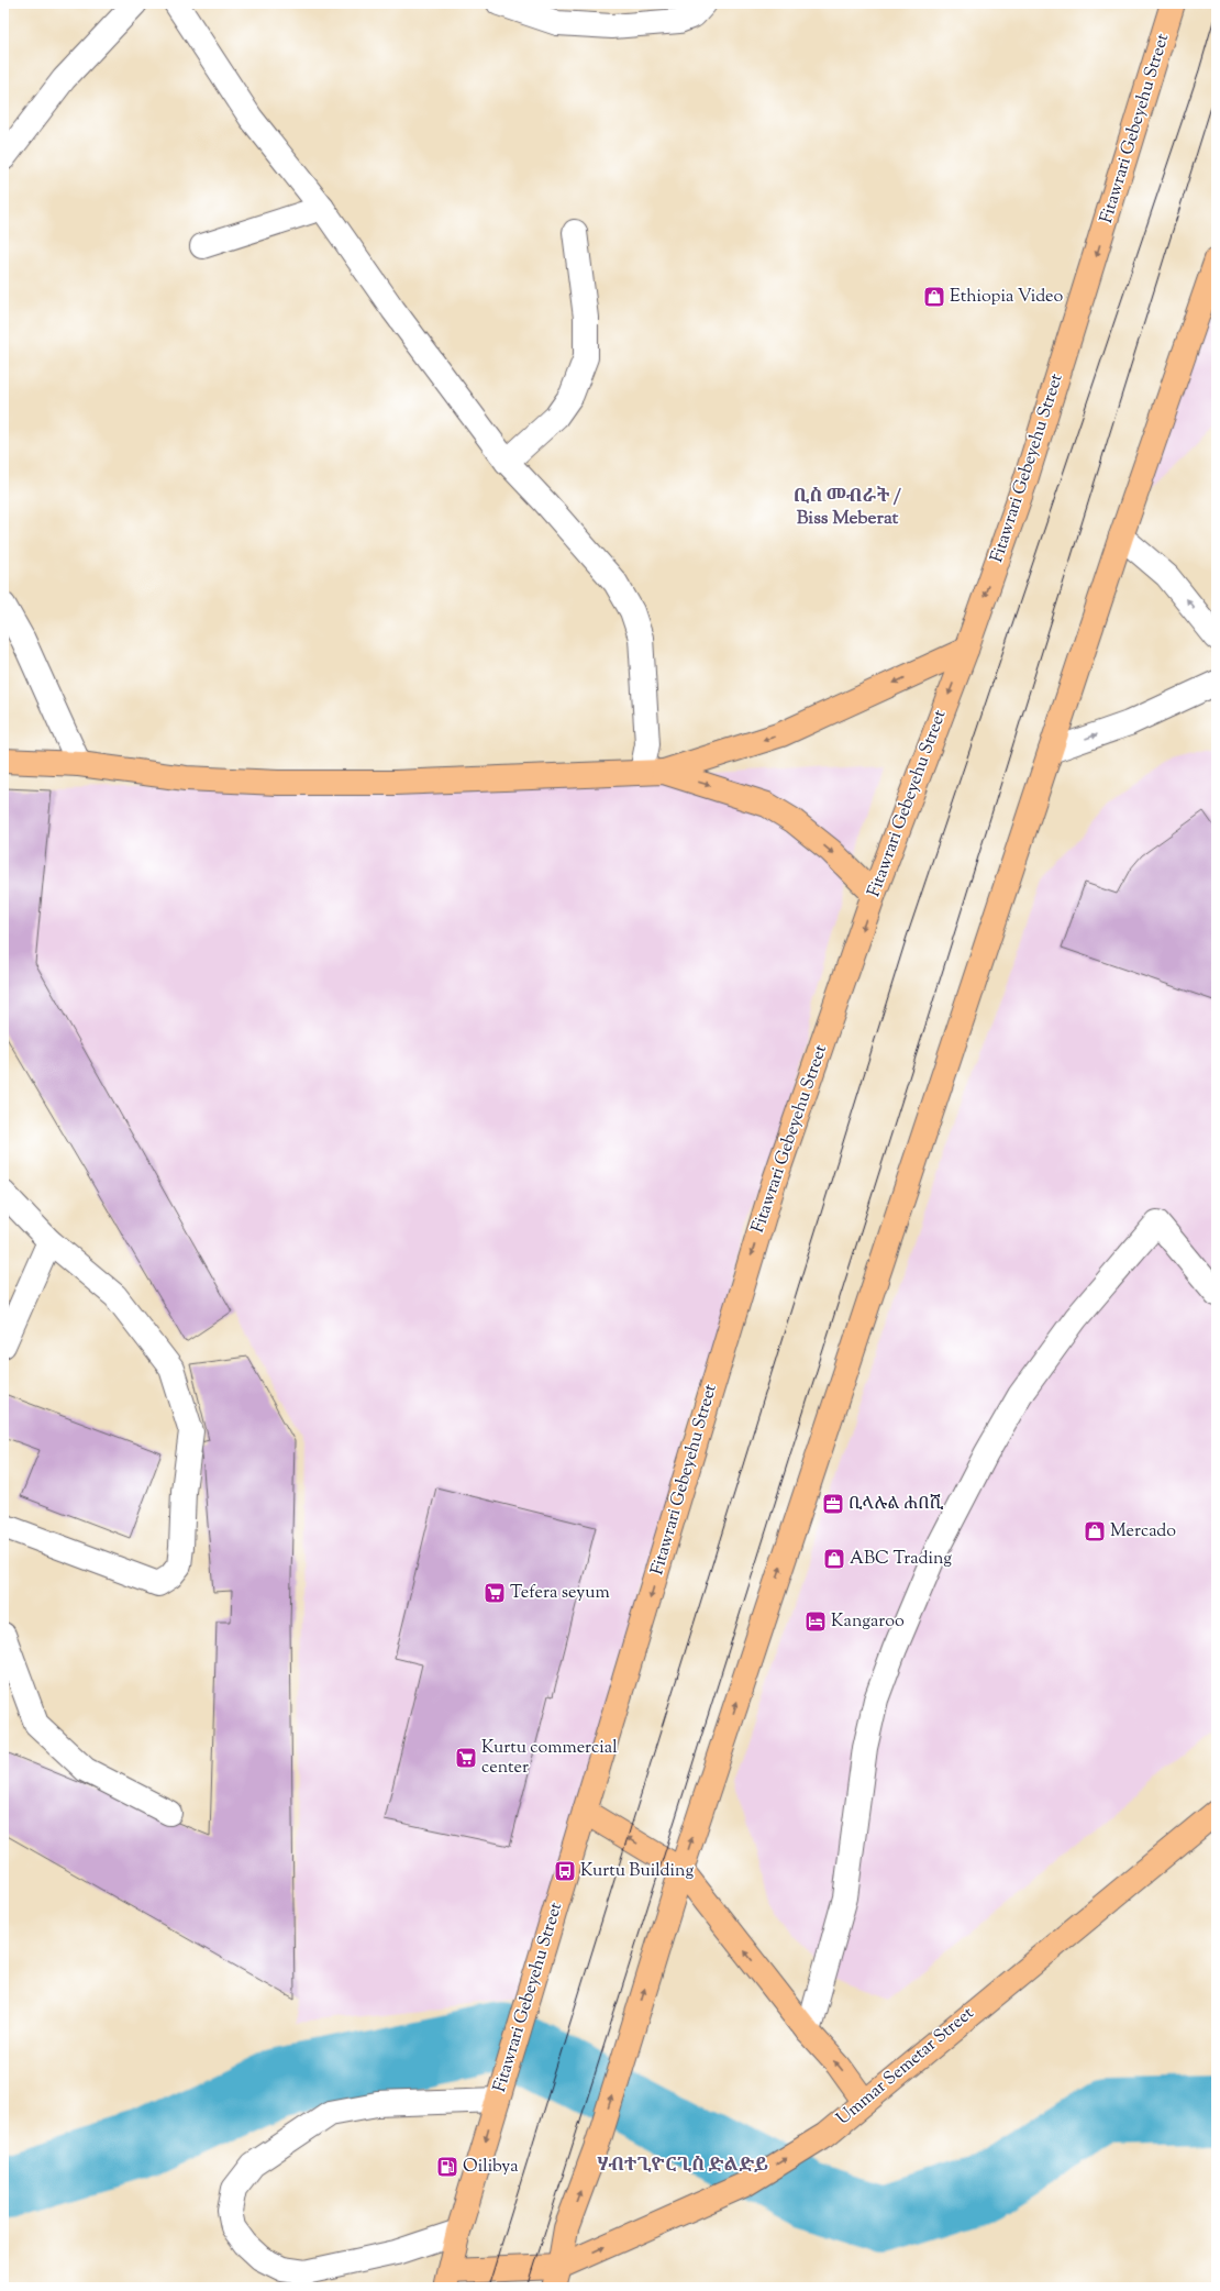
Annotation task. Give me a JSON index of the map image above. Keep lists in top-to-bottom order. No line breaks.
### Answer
{"streets":{"main road":["Fitawrari Gebeyehu Street","Ummar Semetar Street"]},"one_way":["Ummar Semetar Street"],"districts":["ቢስ መብራት / Biss Meberat","ሃብተጊዮርጊስ ድልድይ"],"places":{"shop":["Ethiopia Video","Mercado","ABC Trading"],"office":["ቢላሉል ሐበሺ"],"supermarket":["Tefera seyum","Kurtu commercial center"],"hotel":["Kangaroo"],"bus stop":["Kurtu Building"],"fuel station":["Oilibya"]}}
